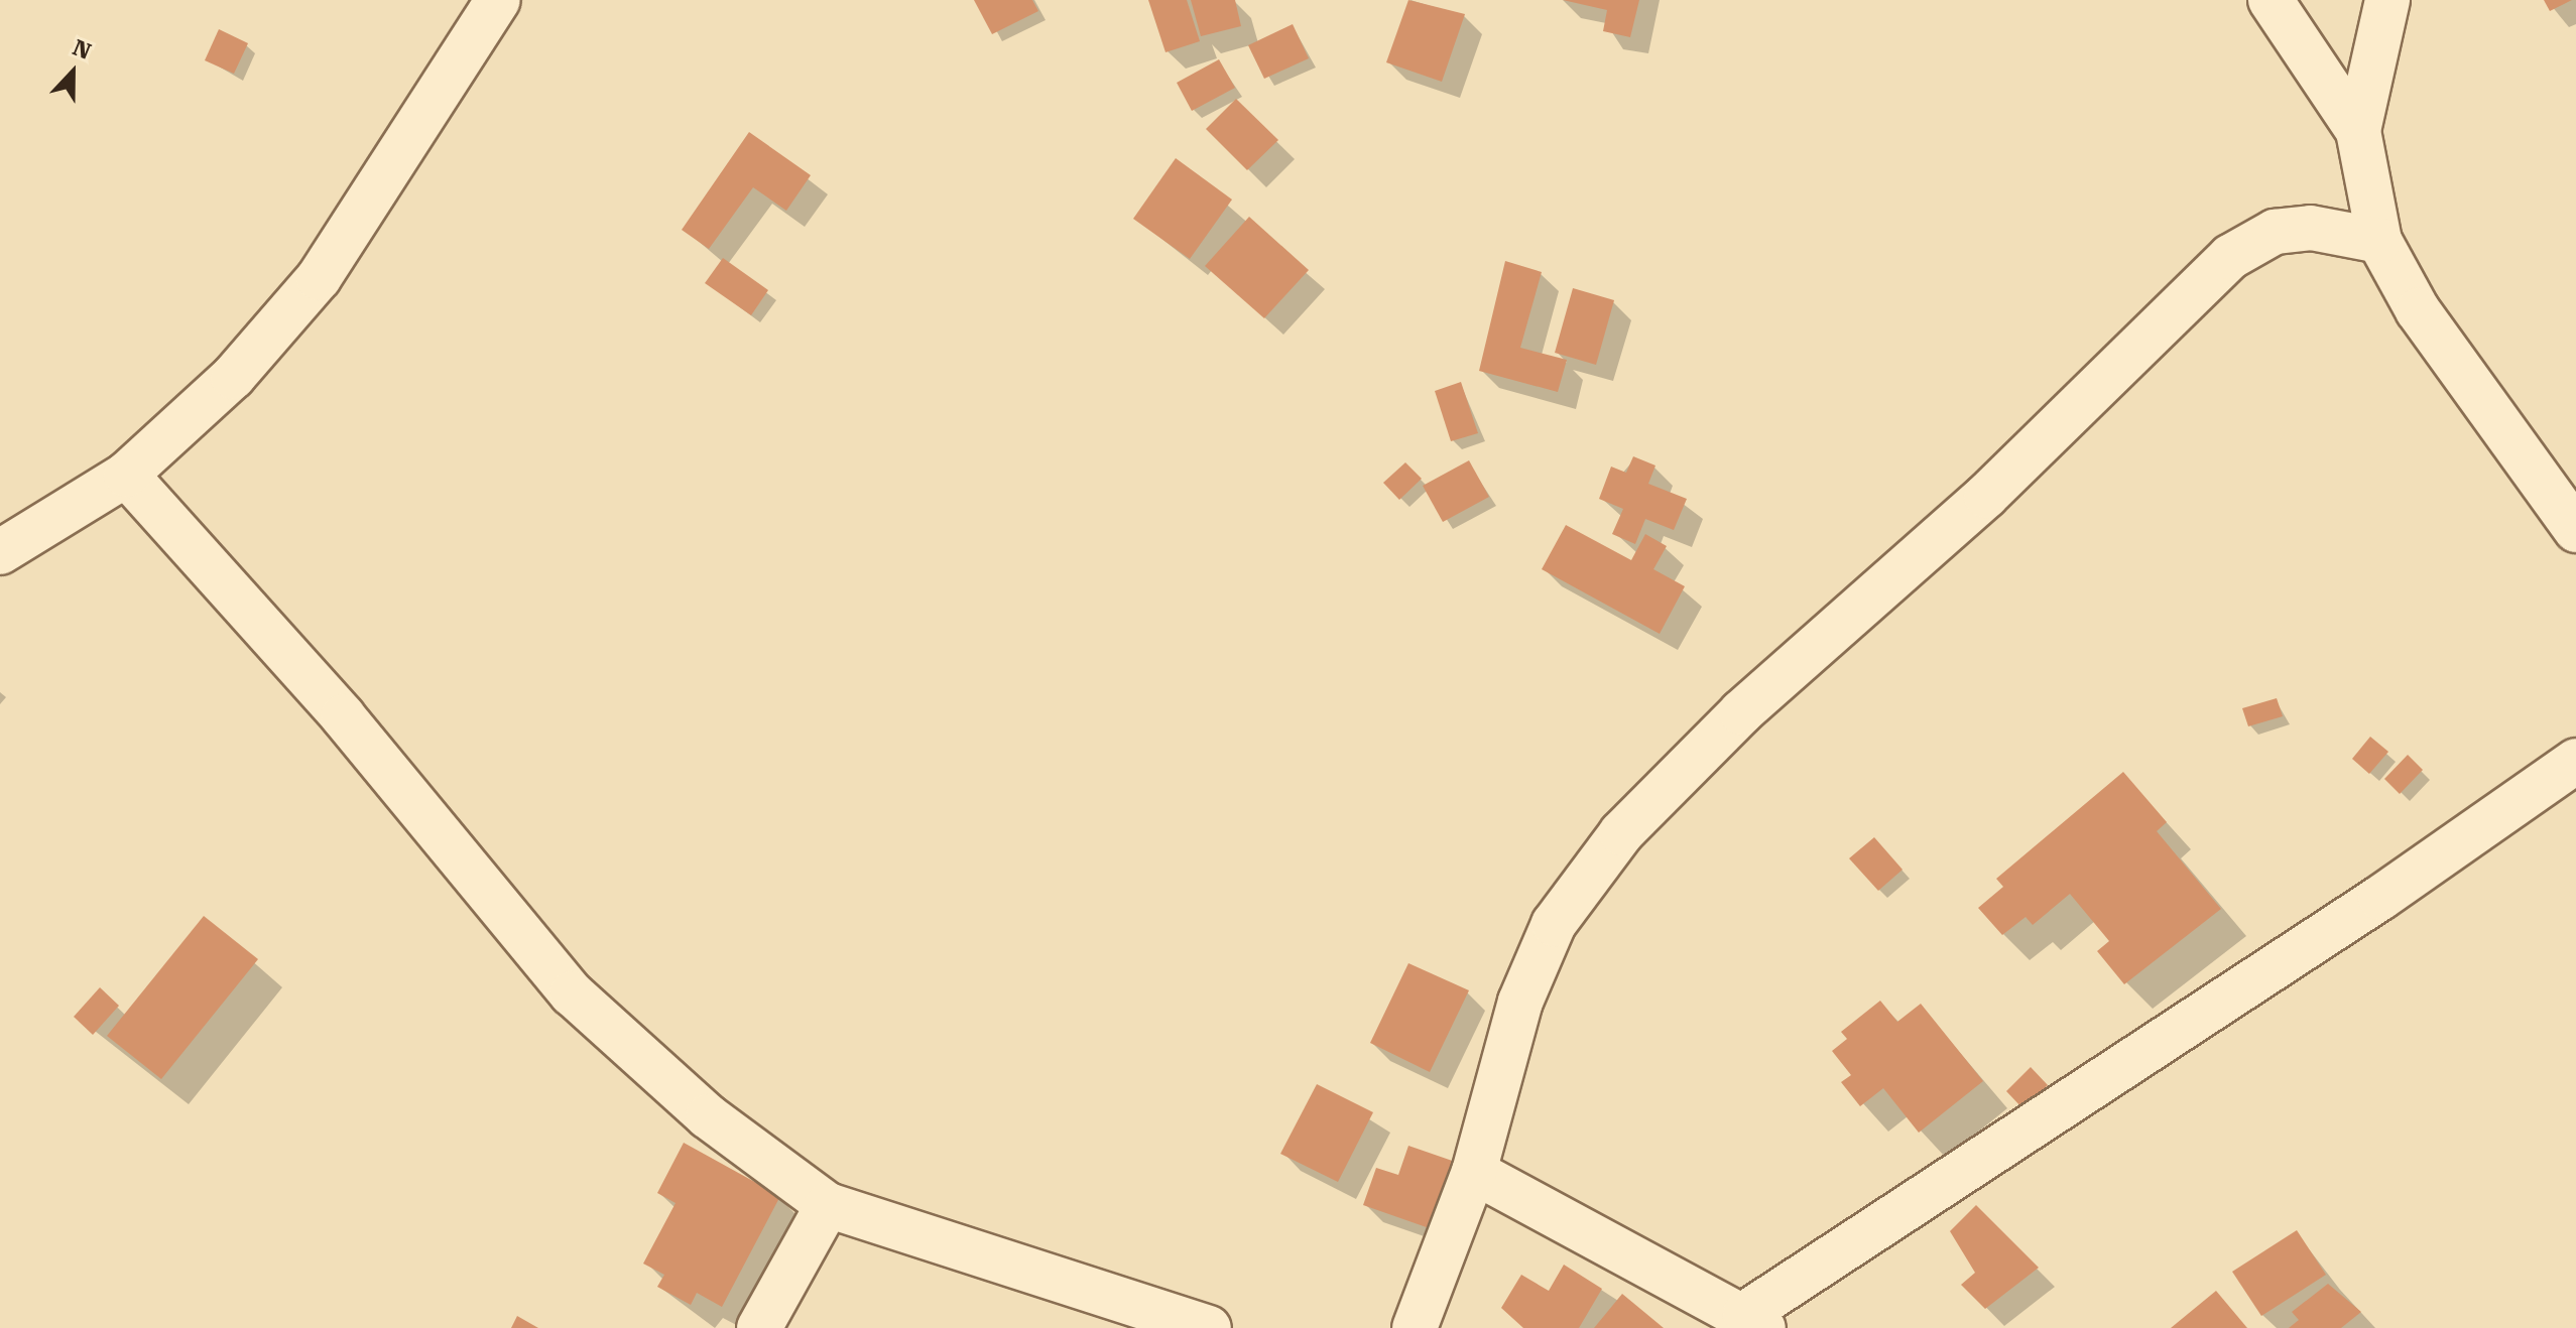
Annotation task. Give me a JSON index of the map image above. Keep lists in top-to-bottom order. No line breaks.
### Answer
{"north":"top"}
